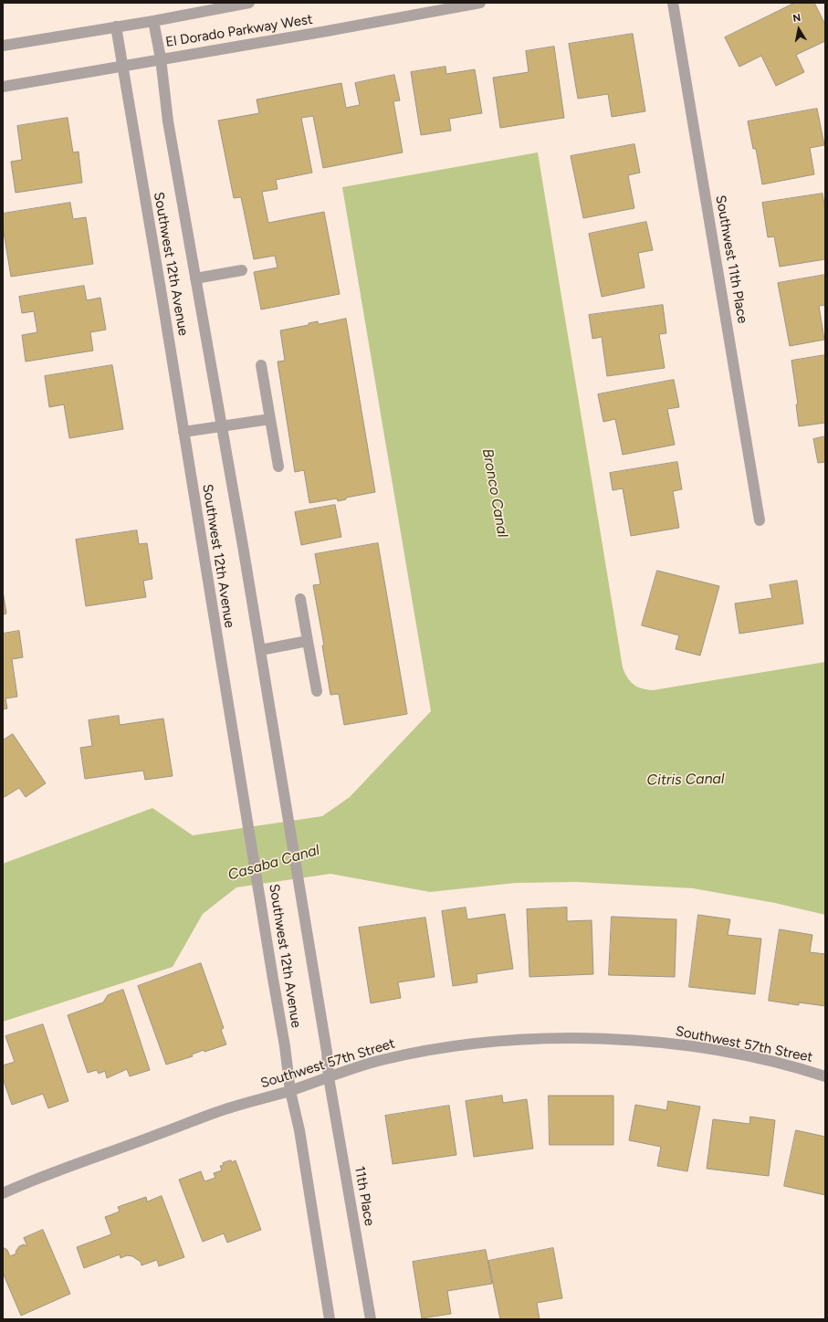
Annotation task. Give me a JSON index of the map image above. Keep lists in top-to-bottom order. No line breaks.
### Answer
{"streets":{"street":["El Dorado Parkway West","Southwest 11th Place","Southwest 12th Avenue","Southwest 57th Street","11th Place"]},"crossings":[["El Dorado Parkway West","Southwest 12th Avenue"],["Southwest 12th Avenue","Southwest 57th Street"],["Southwest 12th Avenue","11th Place"],["Southwest 57th Street","11th Place"]],"water":["Bronco Canal","Citris Canal","Casaba Canal"],"north":"top"}
